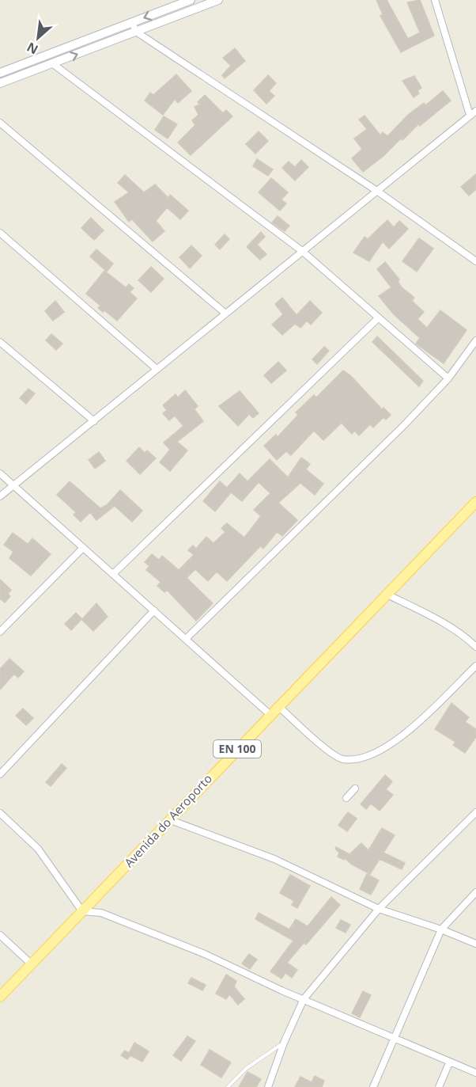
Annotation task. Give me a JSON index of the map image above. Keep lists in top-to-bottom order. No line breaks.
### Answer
{"streets":{"main road":["EN 100","Avenida do Aeroporto"]},"north":"bottom left"}
